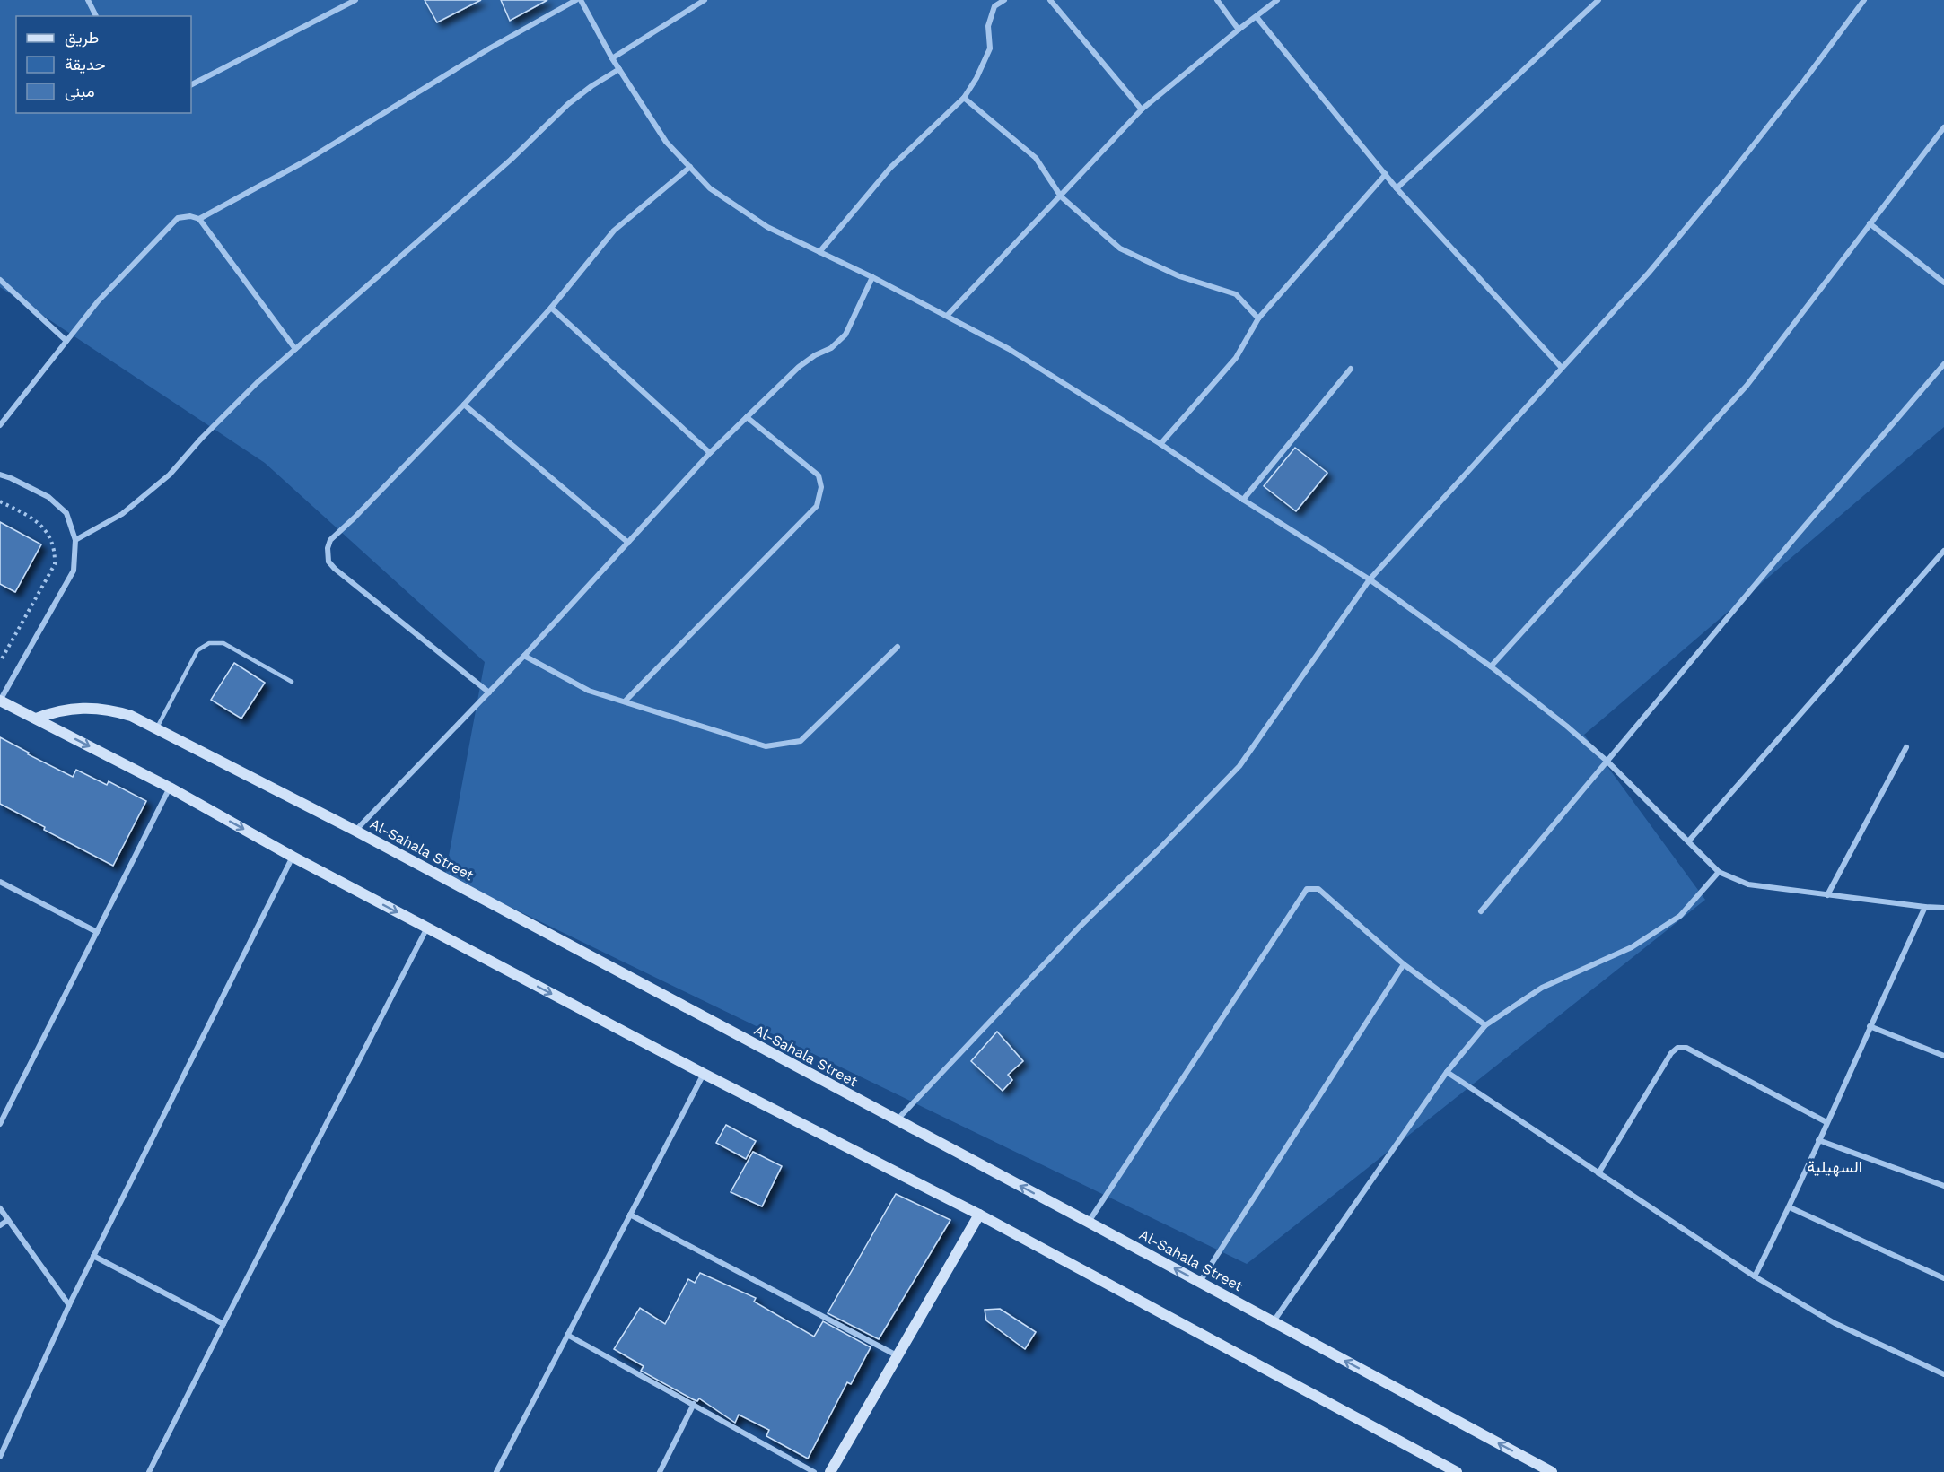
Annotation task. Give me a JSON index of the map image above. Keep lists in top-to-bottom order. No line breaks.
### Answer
{"streets":{"main road":["Al-Sahala Street"]},"districts":["السهيلية"],"legend":["طريق","حديقة","مبنى"]}
